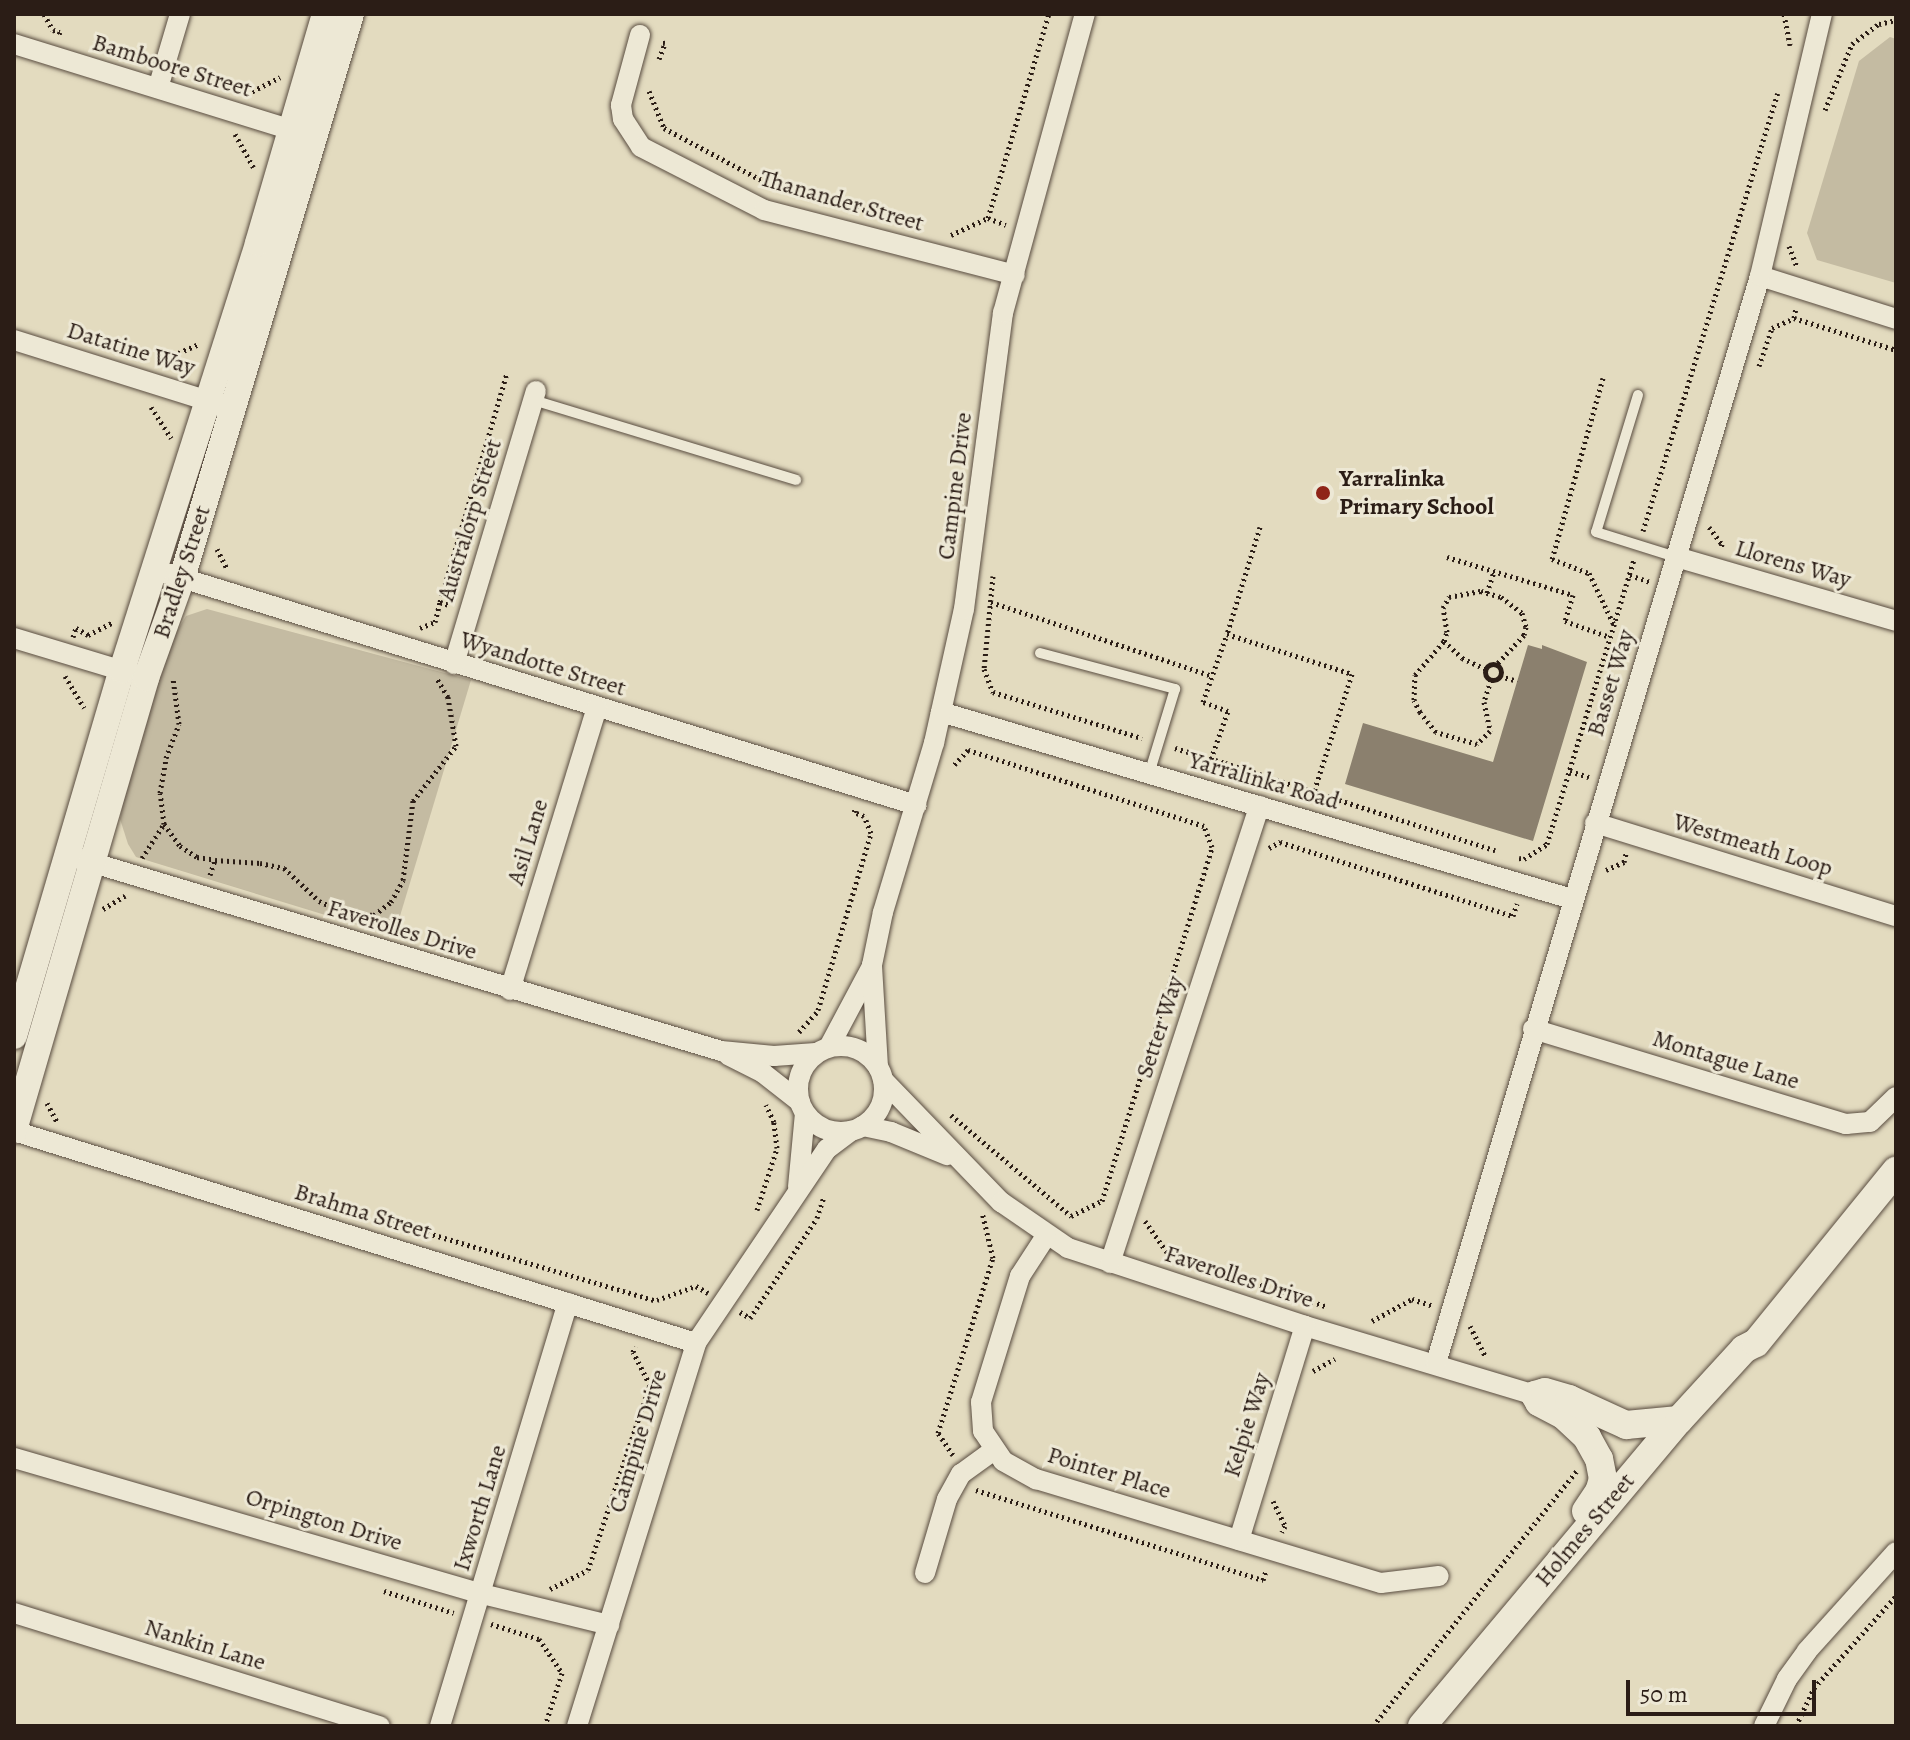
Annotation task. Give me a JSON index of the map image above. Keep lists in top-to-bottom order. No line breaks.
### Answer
{"streets":{"main road":["Holmes Street"],"street":["Bamboore Street","Thanander Street","Datatine Way","Campine Drive","Australorp Street","Llorens Way","Bradley Street","Wyandotte Street","Basset Way","Yarralinka Road","Asil Lane","Westmeath Loop","Faverolles Drive","Setter Way","Montague Lane","Brahma Street","Kelpie Way","Pointer Place","Ixworth Lane","Orpington Drive","Nankin Lane"]},"crossings":[["Bamboore Street","Bradley Street"],["Thanander Street","Campine Drive"],["Datatine Way","Bradley Street"],["Campine Drive","Wyandotte Street"],["Campine Drive","Yarralinka Road"],["Campine Drive","Faverolles Drive"],["Campine Drive","Brahma Street"],["Campine Drive","Orpington Drive"],["Australorp Street","Wyandotte Street"],["Llorens Way","Basset Way"],["Bradley Street","Wyandotte Street"],["Bradley Street","Faverolles Drive"],["Bradley Street","Brahma Street"],["Wyandotte Street","Asil Lane"],["Basset Way","Yarralinka Road"],["Basset Way","Westmeath Loop"],["Basset Way","Faverolles Drive"],["Basset Way","Montague Lane"],["Yarralinka Road","Setter Way"],["Asil Lane","Faverolles Drive"],["Faverolles Drive","Setter Way"],["Faverolles Drive","Kelpie Way"],["Brahma Street","Ixworth Lane"],["Kelpie Way","Pointer Place"],["Ixworth Lane","Orpington Drive"]],"places":["Yarralinka Primary School"],"scale_bar":"50 m"}
